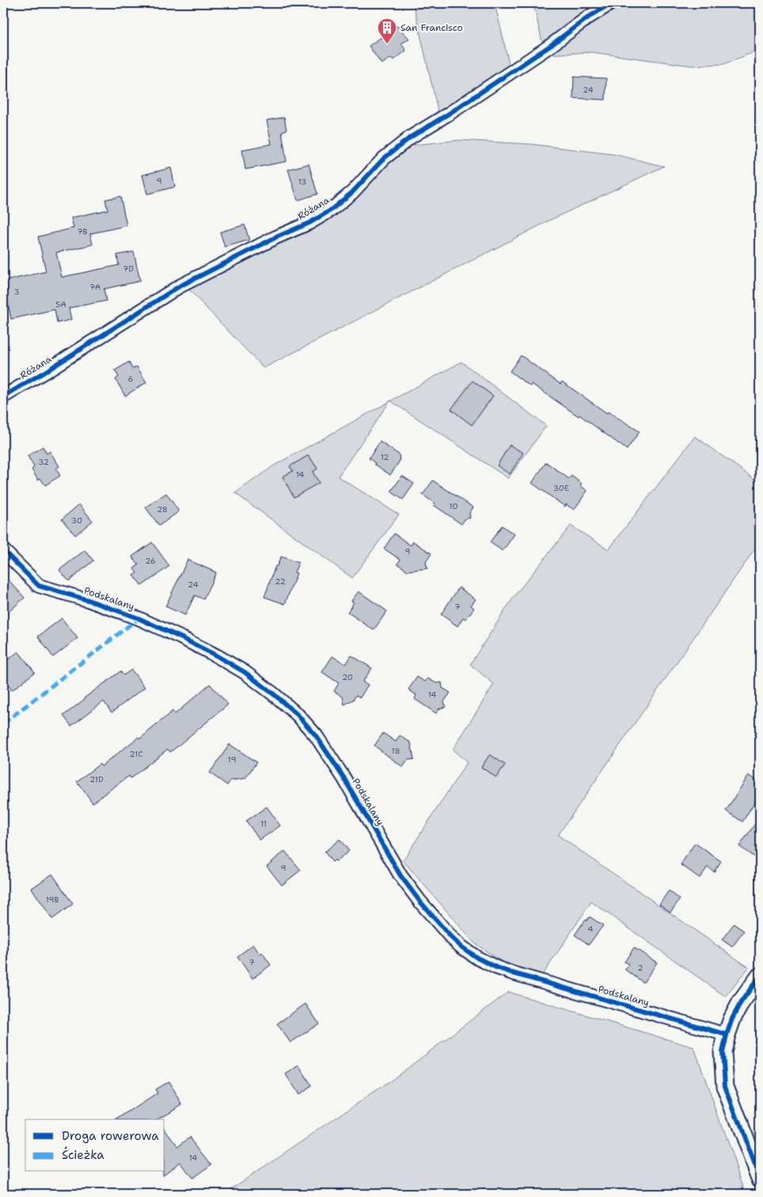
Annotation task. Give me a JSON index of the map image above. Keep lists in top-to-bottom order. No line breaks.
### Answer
{"streets":{"street":["Różana","Podskalany"]},"places":{"building":["San Francisco"]},"house_numbers":["24","9","13","7B","7D","7A","3","5A","6","12","32","14","30E","10","28","30","9","26","22","24","7","20","14","18","21C","19","21D","11","9","19B","4","7","2","14"],"legend":["Droga rowerowa","Ścieżka"]}
